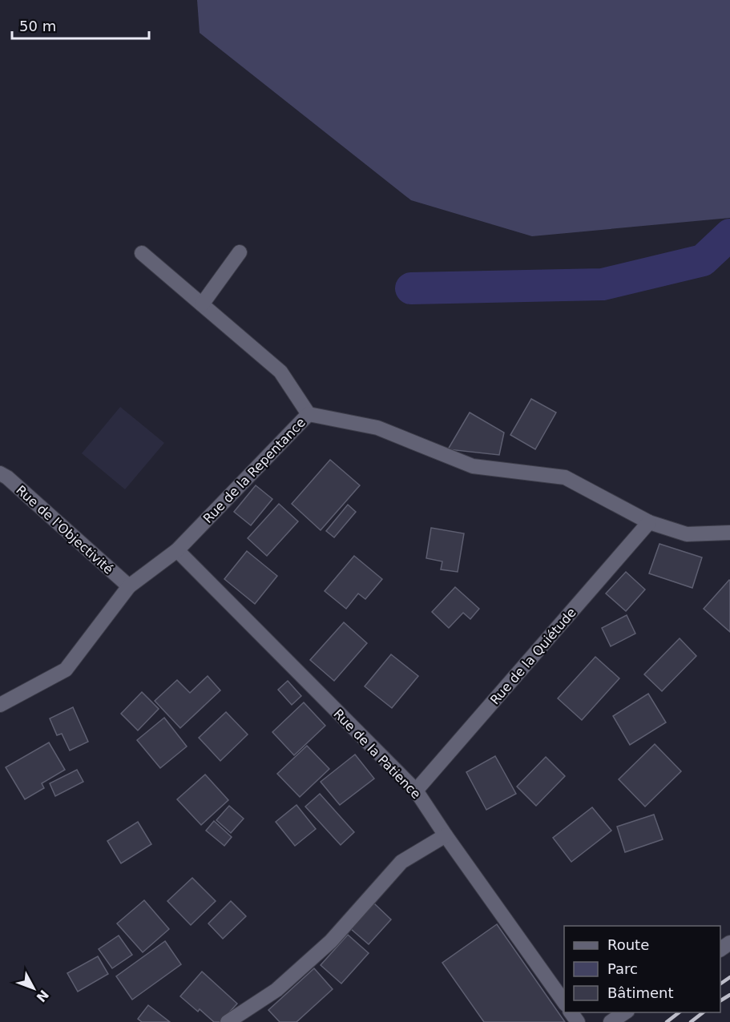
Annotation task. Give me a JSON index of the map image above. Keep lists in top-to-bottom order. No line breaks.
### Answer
{"streets":{"street":["Rue de la Repentance","Rue de l'Objectivité","Rue de la Quiétude","Rue de la Patience"]},"crossings":[["Rue de la Repentance","Rue de l'Objectivité"],["Rue de la Repentance","Rue de la Quiétude"],["Rue de la Repentance","Rue de la Patience"],["Rue de la Quiétude","Rue de la Patience"]],"legend":["Route","Parc","Bâtiment"],"scale_bar":"50 m","north":"bottom right"}
